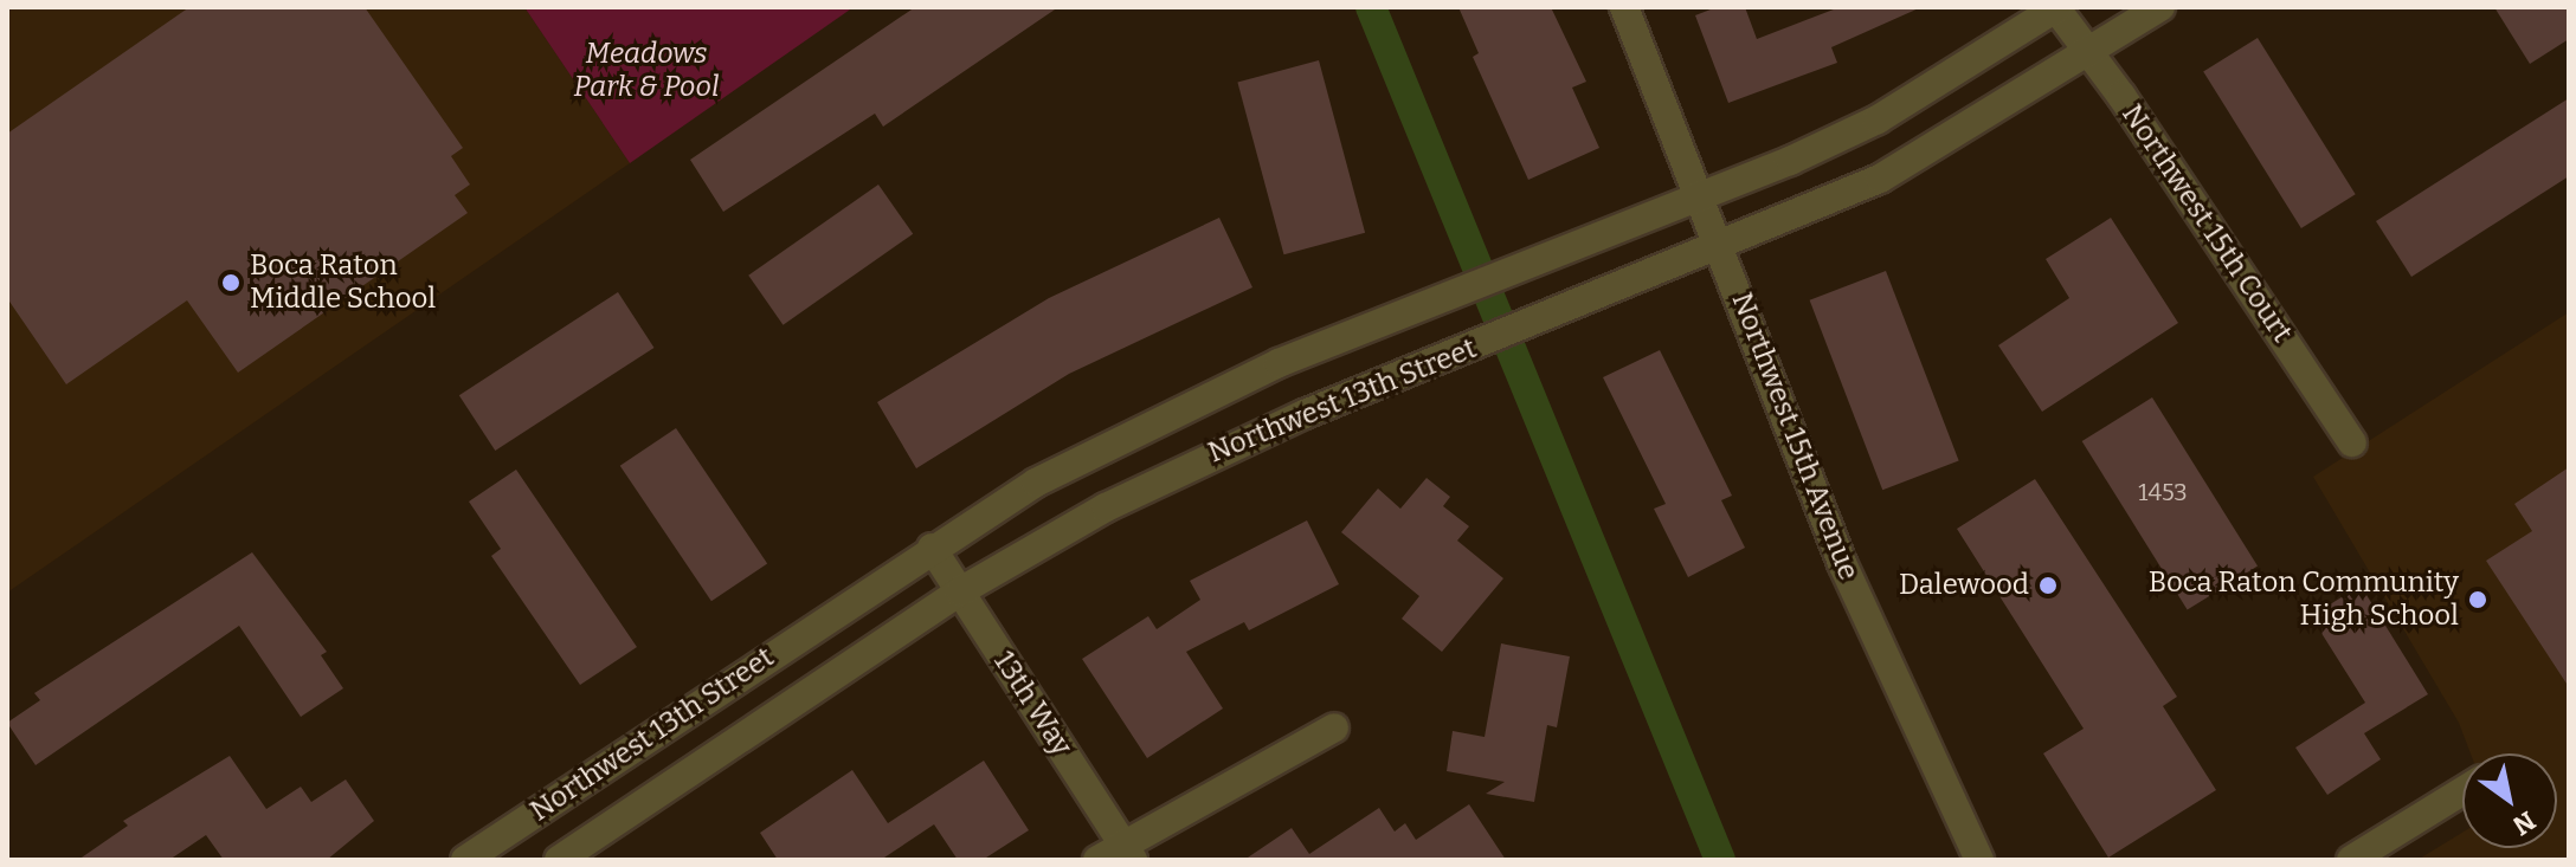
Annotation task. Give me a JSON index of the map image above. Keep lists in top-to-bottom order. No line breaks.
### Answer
{"streets":{"street":["Northwest 15th Court","Northwest 13th Street","Northwest 15th Avenue","13th Way"]},"crossings":[["Northwest 15th Court","Northwest 13th Street"],["Northwest 13th Street","Northwest 15th Avenue"],["Northwest 13th Street","13th Way"]],"parks":["Meadows Park & Pool"],"places":["Boca Raton Middle School","Dalewood","Boca Raton Community High School"],"house_numbers":["1453"],"north":"bottom right"}
